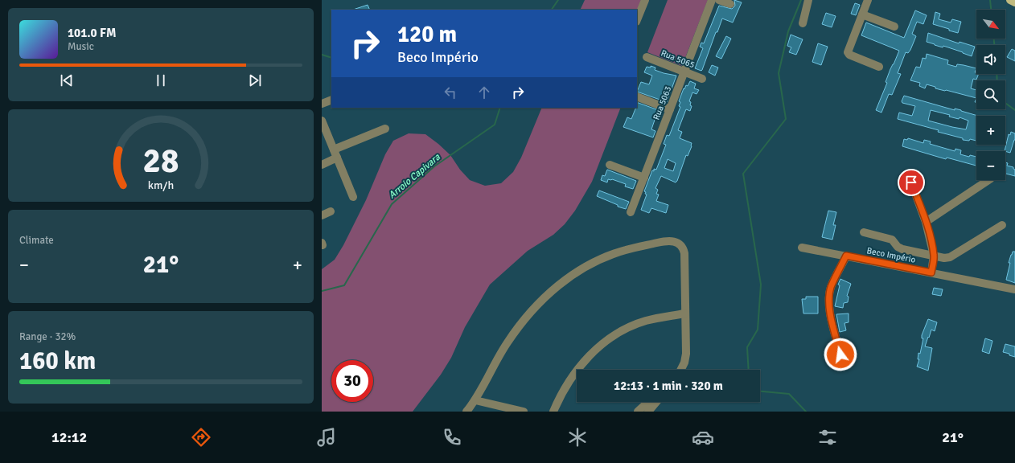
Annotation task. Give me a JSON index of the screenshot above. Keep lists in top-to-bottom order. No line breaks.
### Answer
{"streets":{"street":["Rua 5065","Rua 5063","Beco Império"]},"crossings":[["Rua 5065","Rua 5063"]],"water":["Arroio Capivara"],"north":"bottom right","page":{"map_buttons":["+","−"],"turn":["120 m","Beco Império"],"song":["101.0 FM","Music"],"tile":["Climate",["Range · 32%","160 km"]],"heat":["−","21°","+"],"limit":"30","trip":"12:13 · 1 min · 320 m","tabs":["12:12","21°"],"gauge":["28","km/h"]}}
